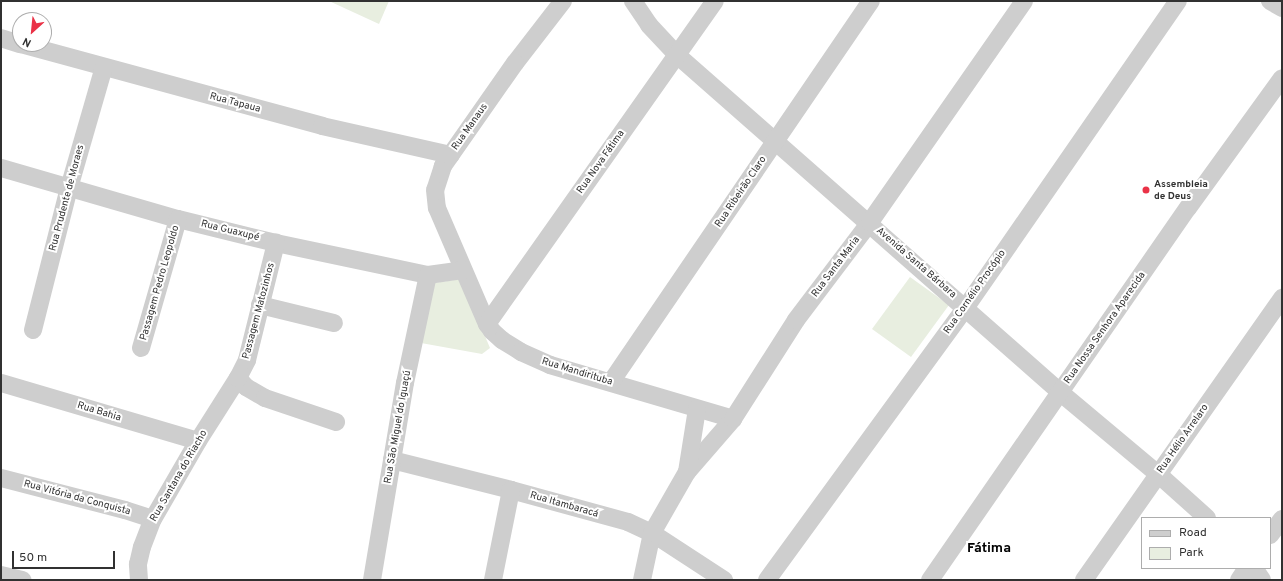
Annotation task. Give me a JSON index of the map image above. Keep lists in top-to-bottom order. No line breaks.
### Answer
{"streets":{"street":["Rua Tapaua","Rua Manaus","Rua Nova Fátima","Rua Ribeirão Claro","Rua Prudente de Moraes","Rua Guaxupé","Avenida Santa Bárbara","Rua Santa Maria","Passagem Pedro Leopoldo","Rua Cornélio Procópio","Passagem Matozinhos","Rua Nossa Senhora Aparecida","Rua Mandirituba","Rua Bahia","Rua São Miguel do Iguaçú","Rua Hélio Arrelaro","Rua Santana do Riacho","Rua Vitória da Conquista","Rua Itambaracá"]},"crossings":[["Rua Tapaua","Rua Manaus"],["Rua Tapaua","Rua Prudente de Moraes"],["Rua Manaus","Rua Guaxupé"],["Rua Manaus","Rua Mandirituba"],["Rua Nova Fátima","Avenida Santa Bárbara"],["Rua Nova Fátima","Rua Mandirituba"],["Rua Ribeirão Claro","Avenida Santa Bárbara"],["Rua Ribeirão Claro","Rua Mandirituba"],["Rua Prudente de Moraes","Rua Guaxupé"],["Rua Guaxupé","Passagem Pedro Leopoldo"],["Rua Guaxupé","Passagem Matozinhos"],["Rua Guaxupé","Rua Mandirituba"],["Rua Guaxupé","Rua São Miguel do Iguaçú"],["Avenida Santa Bárbara","Rua Santa Maria"],["Avenida Santa Bárbara","Rua Cornélio Procópio"],["Avenida Santa Bárbara","Rua Nossa Senhora Aparecida"],["Avenida Santa Bárbara","Rua Hélio Arrelaro"],["Rua Santa Maria","Rua Mandirituba"],["Passagem Matozinhos","Rua Santana do Riacho"],["Rua Bahia","Rua Santana do Riacho"],["Rua São Miguel do Iguaçú","Rua Itambaracá"],["Rua Santana do Riacho","Rua Vitória da Conquista"]],"districts":["Fátima"],"places":["Assembleia de Deus"],"legend":["Road","Park"],"scale_bar":"50 m","north":"bottom left"}
